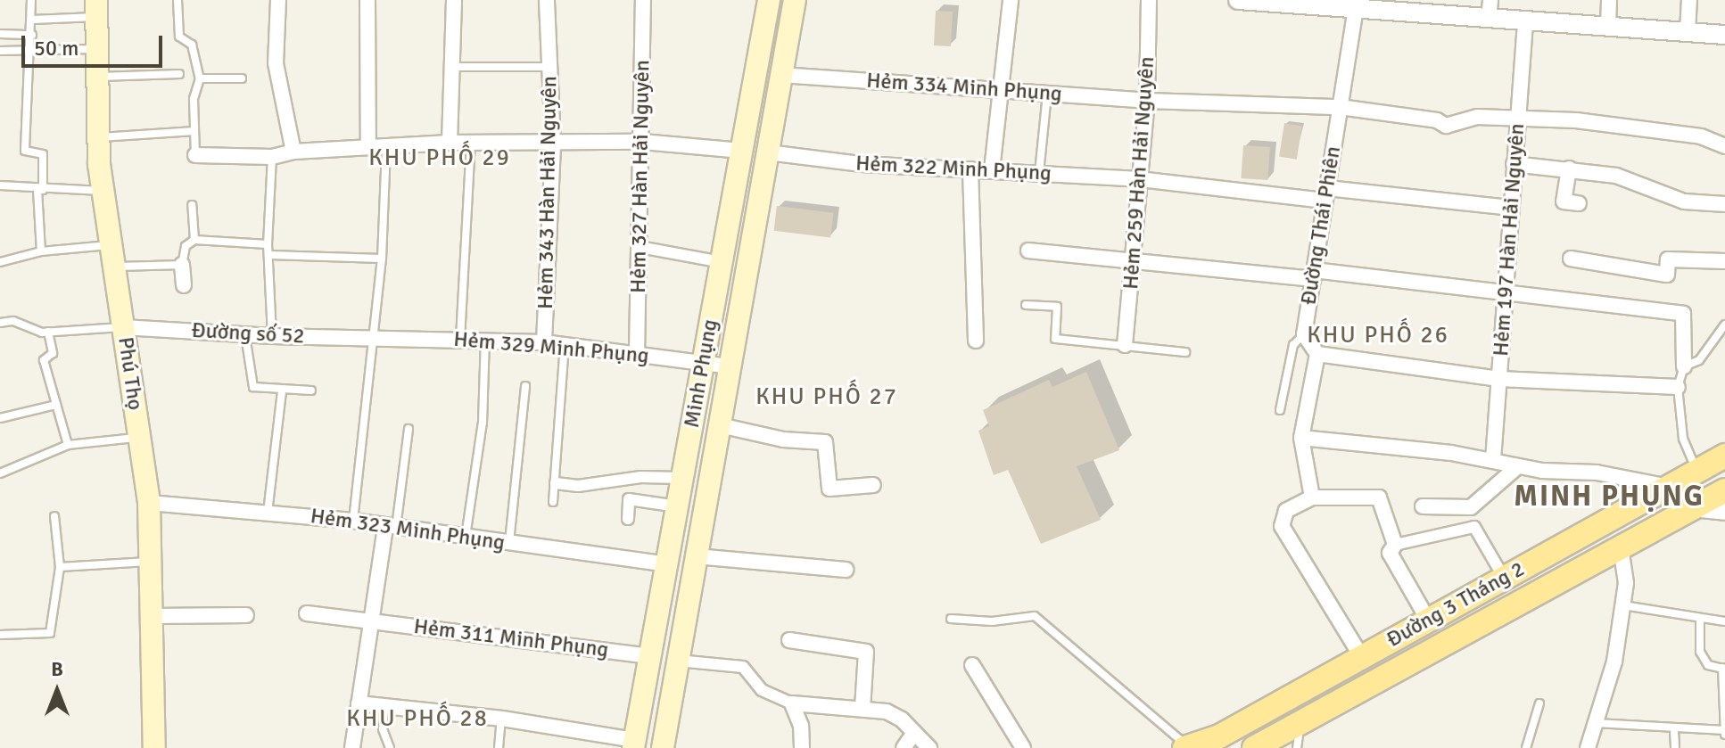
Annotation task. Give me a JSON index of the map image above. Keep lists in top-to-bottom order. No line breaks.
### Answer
{"streets":{"main road":["Phú Thọ","Minh Phụng","Đường 3 Tháng 2"],"street":["Hẻm 334 Minh Phụng","Hẻm 322 Minh Phụng","Hẻm 259 Hàn Hải Nguyên","Hẻm 327 Hàn Hải Nguyên","Hẻm 343 Hàn Hải Nguyên","Đường Thái Phiên","Hẻm 197 Hàn Hải Nguyên","Đường số 52","Hẻm 329 Minh Phụng","Hẻm 323 Minh Phụng","Hẻm 311 Minh Phụng"]},"crossings":[["Hẻm 334 Minh Phụng","Hẻm 259 Hàn Hải Nguyên"],["Hẻm 334 Minh Phụng","Đường Thái Phiên"],["Hẻm 334 Minh Phụng","Hẻm 197 Hàn Hải Nguyên"],["Hẻm 334 Minh Phụng","Minh Phụng"],["Hẻm 322 Minh Phụng","Hẻm 259 Hàn Hải Nguyên"],["Hẻm 322 Minh Phụng","Đường Thái Phiên"],["Hẻm 322 Minh Phụng","Hẻm 197 Hàn Hải Nguyên"],["Hẻm 322 Minh Phụng","Minh Phụng"],["Hẻm 327 Hàn Hải Nguyên","Hẻm 329 Minh Phụng"],["Hẻm 343 Hàn Hải Nguyên","Hẻm 329 Minh Phụng"],["Đường số 52","Hẻm 329 Minh Phụng"],["Đường số 52","Phú Thọ"],["Hẻm 329 Minh Phụng","Minh Phụng"],["Phú Thọ","Hẻm 323 Minh Phụng"],["Minh Phụng","Hẻm 323 Minh Phụng"],["Minh Phụng","Hẻm 311 Minh Phụng"]],"districts":["KHU PHỐ 29","KHU PHỐ 26","KHU PHỐ 27","MINH PHỤNG","KHU PHỐ 28"],"scale_bar":"50 m","north":"top"}
